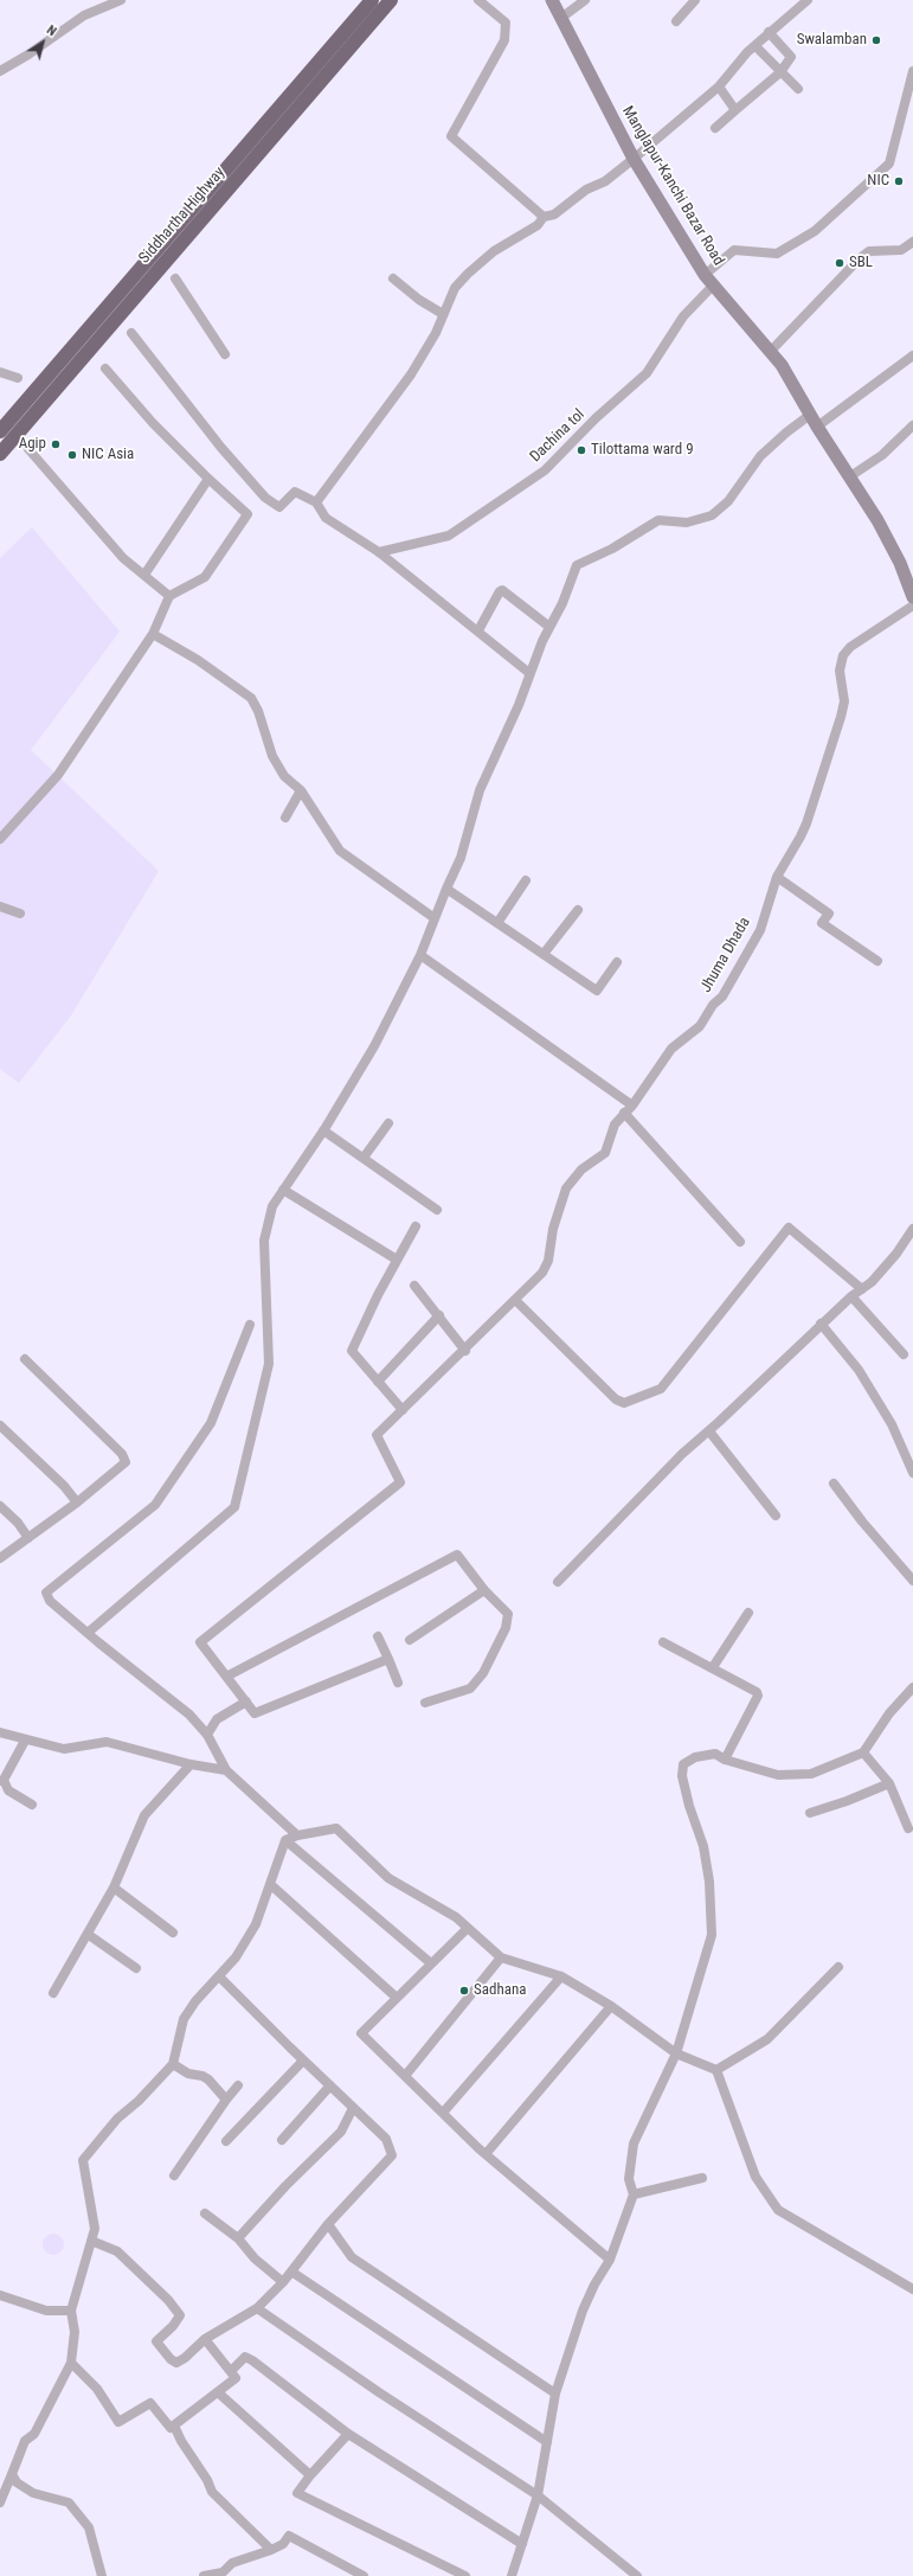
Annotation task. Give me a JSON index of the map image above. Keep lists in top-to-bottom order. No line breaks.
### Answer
{"streets":{"highway":["Siddhartha Highway"],"street":["Manglapur-Kanchi Bazar Road","Dachina tol","Jhuma Dhada"]},"crossings":[["Manglapur-Kanchi Bazar Road","Dachina tol"]],"places":["Swalamban","NIC","SBL","Agip","Tilottama ward 9","NIC Asia","Sadhana"],"north":"top right"}
